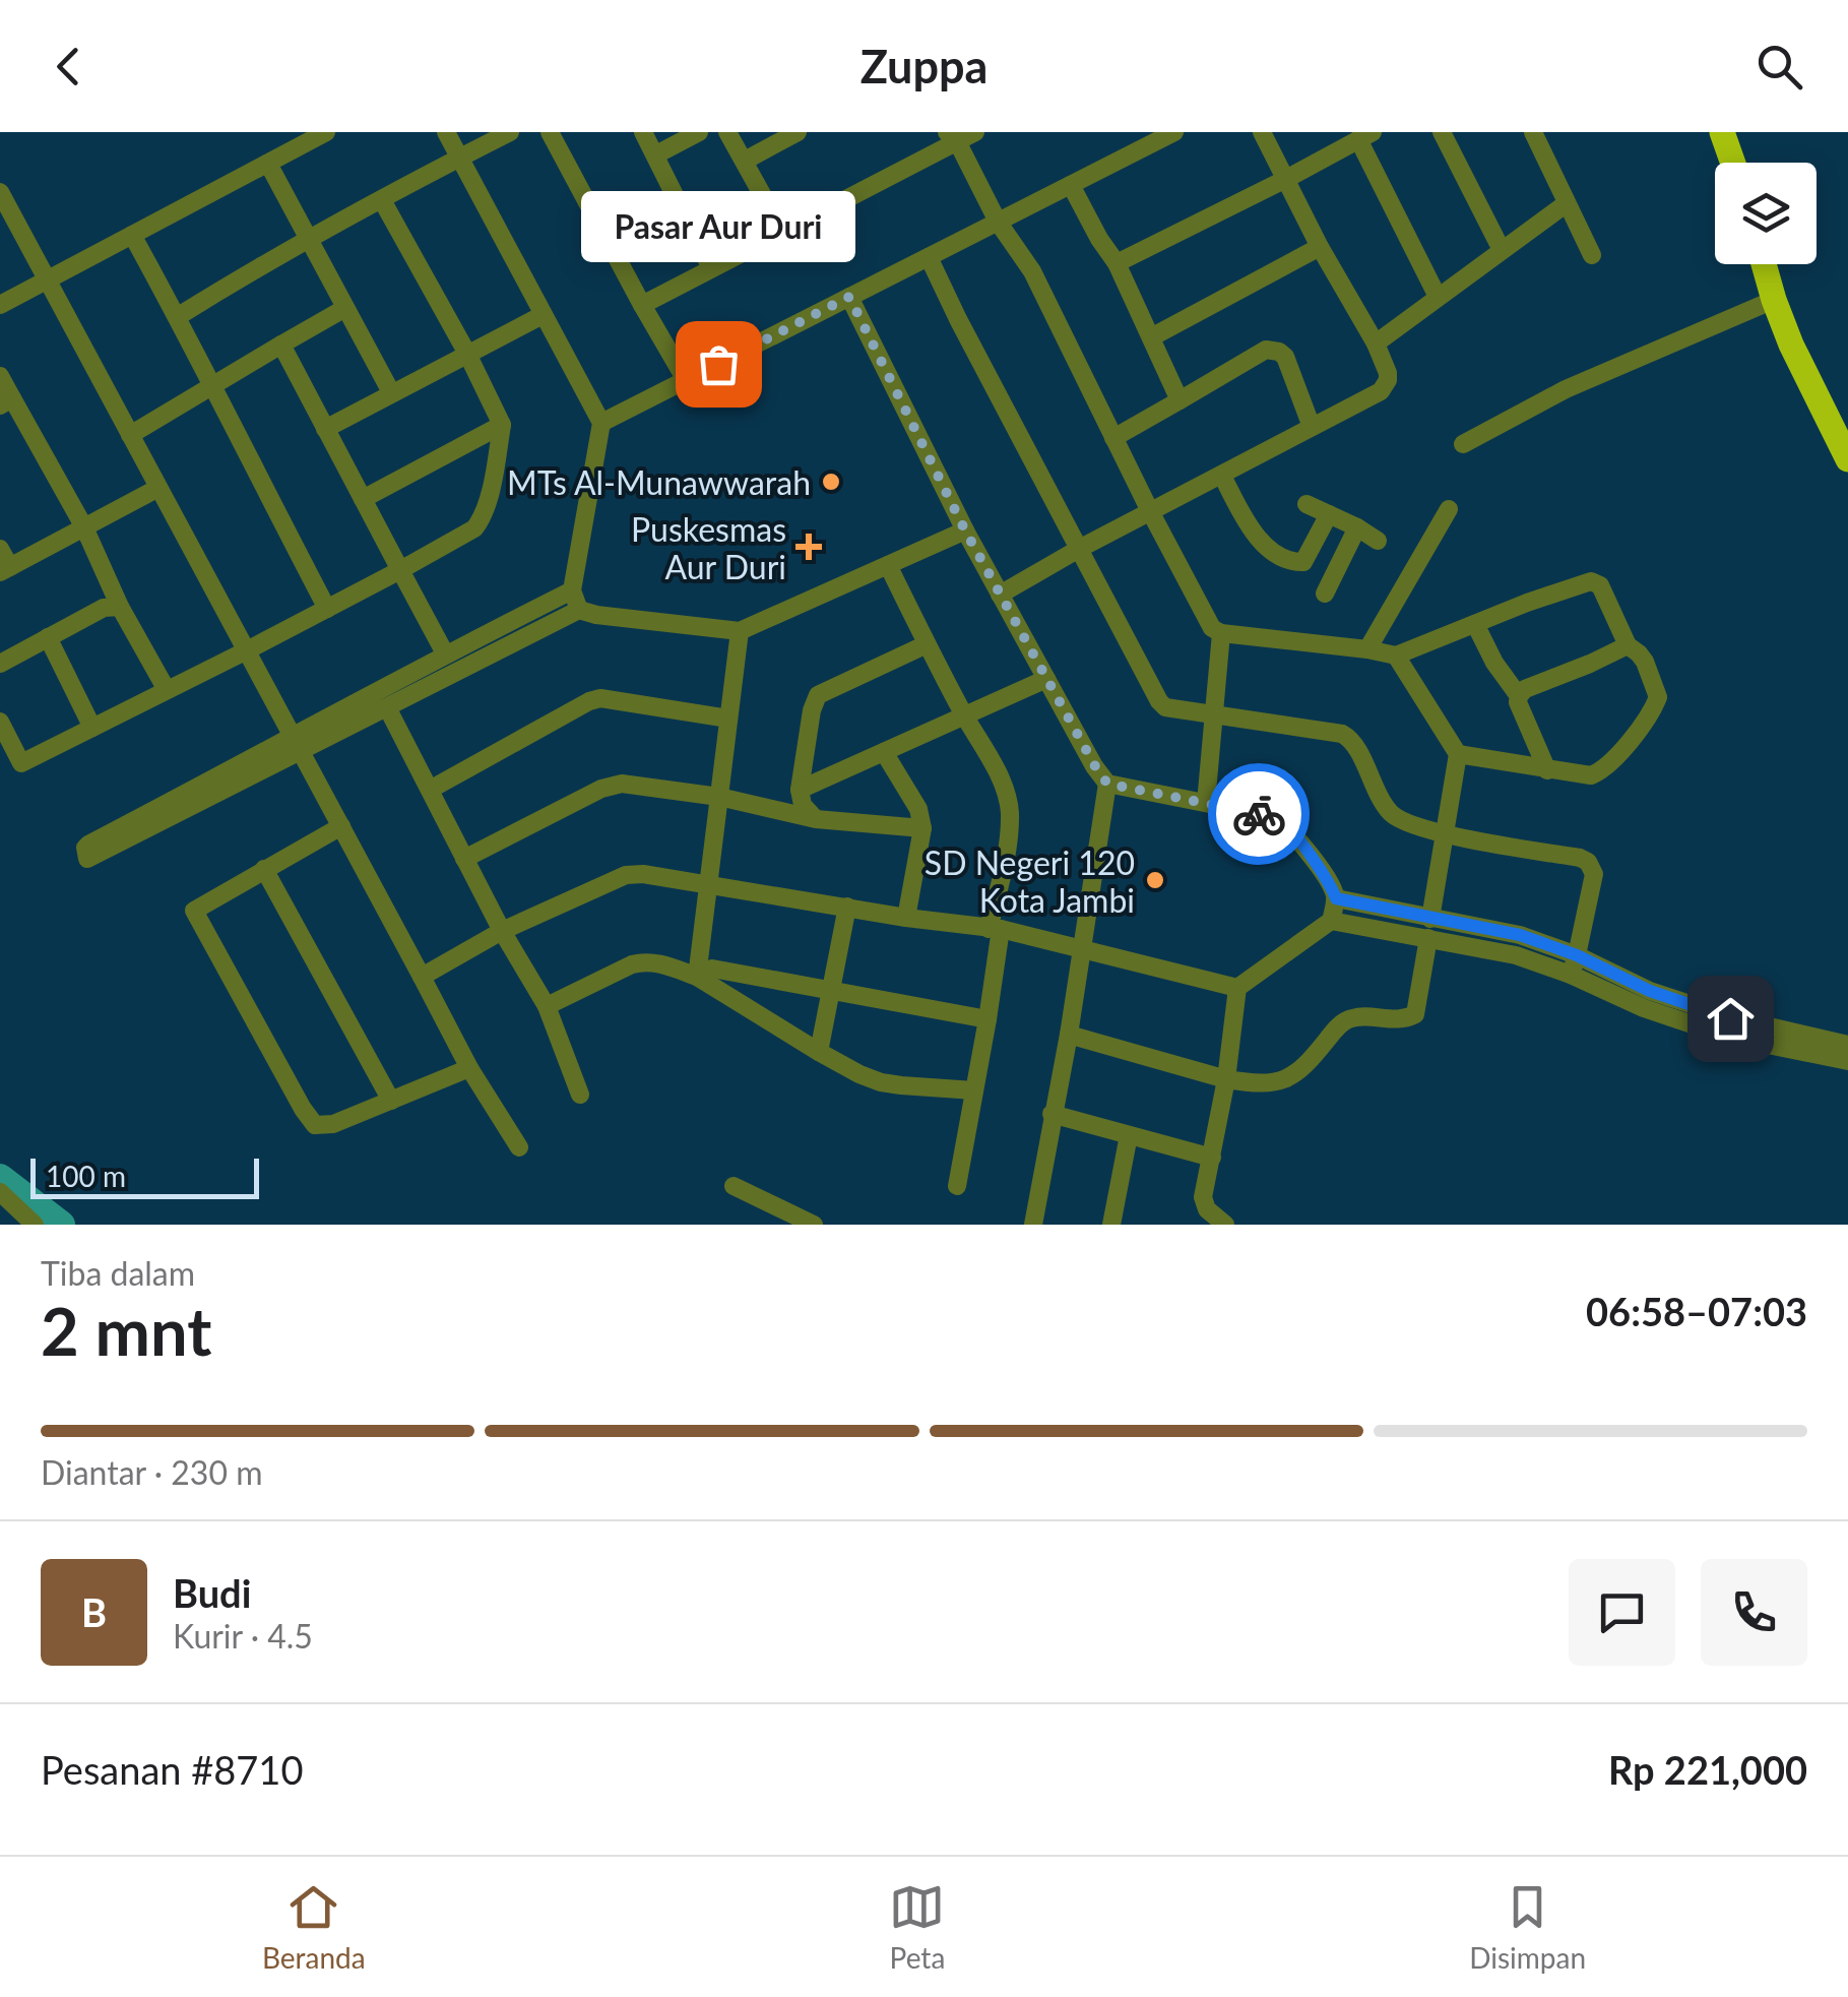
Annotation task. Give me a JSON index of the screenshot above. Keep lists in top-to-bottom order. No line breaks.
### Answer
{"places":{"other":["Pasar Aur Duri","MTs Al-Munawwarah","SD Negeri 120 Kota Jambi"],"health":["Puskesmas Aur Duri"]},"scale_bar":"100 m","page":{"header":"Zuppa","bubble":"Pasar Aur Duri","scale":"100 m","heading":["2 mnt","Tiba dalam","06:58–07:03"],"panel":["Budi","Kurir · 4.5","Pesanan #8710","Rp 221,000"],"bar":"Diantar · 230 m","round":"B","tabs":["Beranda","Peta","Disimpan"]}}
